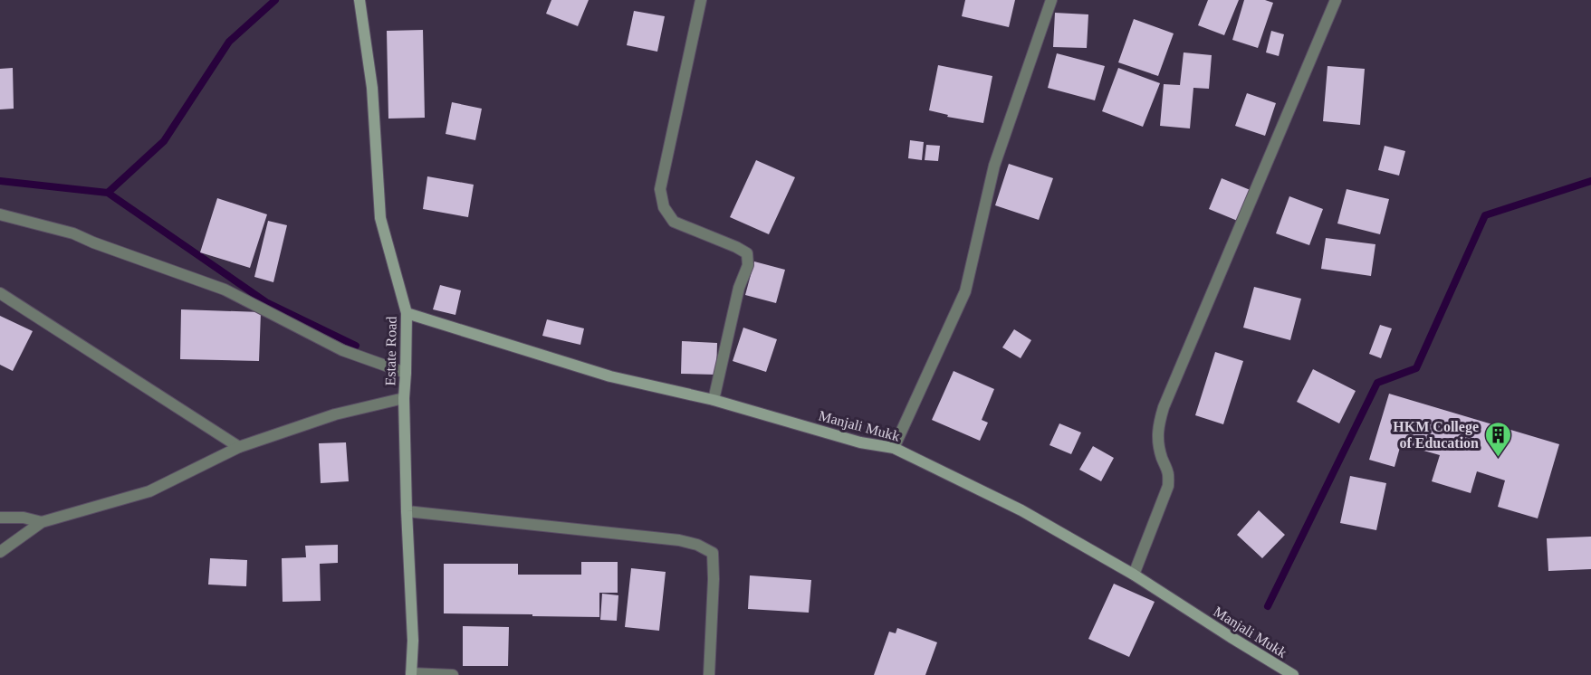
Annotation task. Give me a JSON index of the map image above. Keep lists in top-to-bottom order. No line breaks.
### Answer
{"streets":{"street":["Estate Road","Manjali Mukk"]},"crossings":[["Estate Road","Manjali Mukk"]],"places":{"building":["HKM College of Education"]}}
